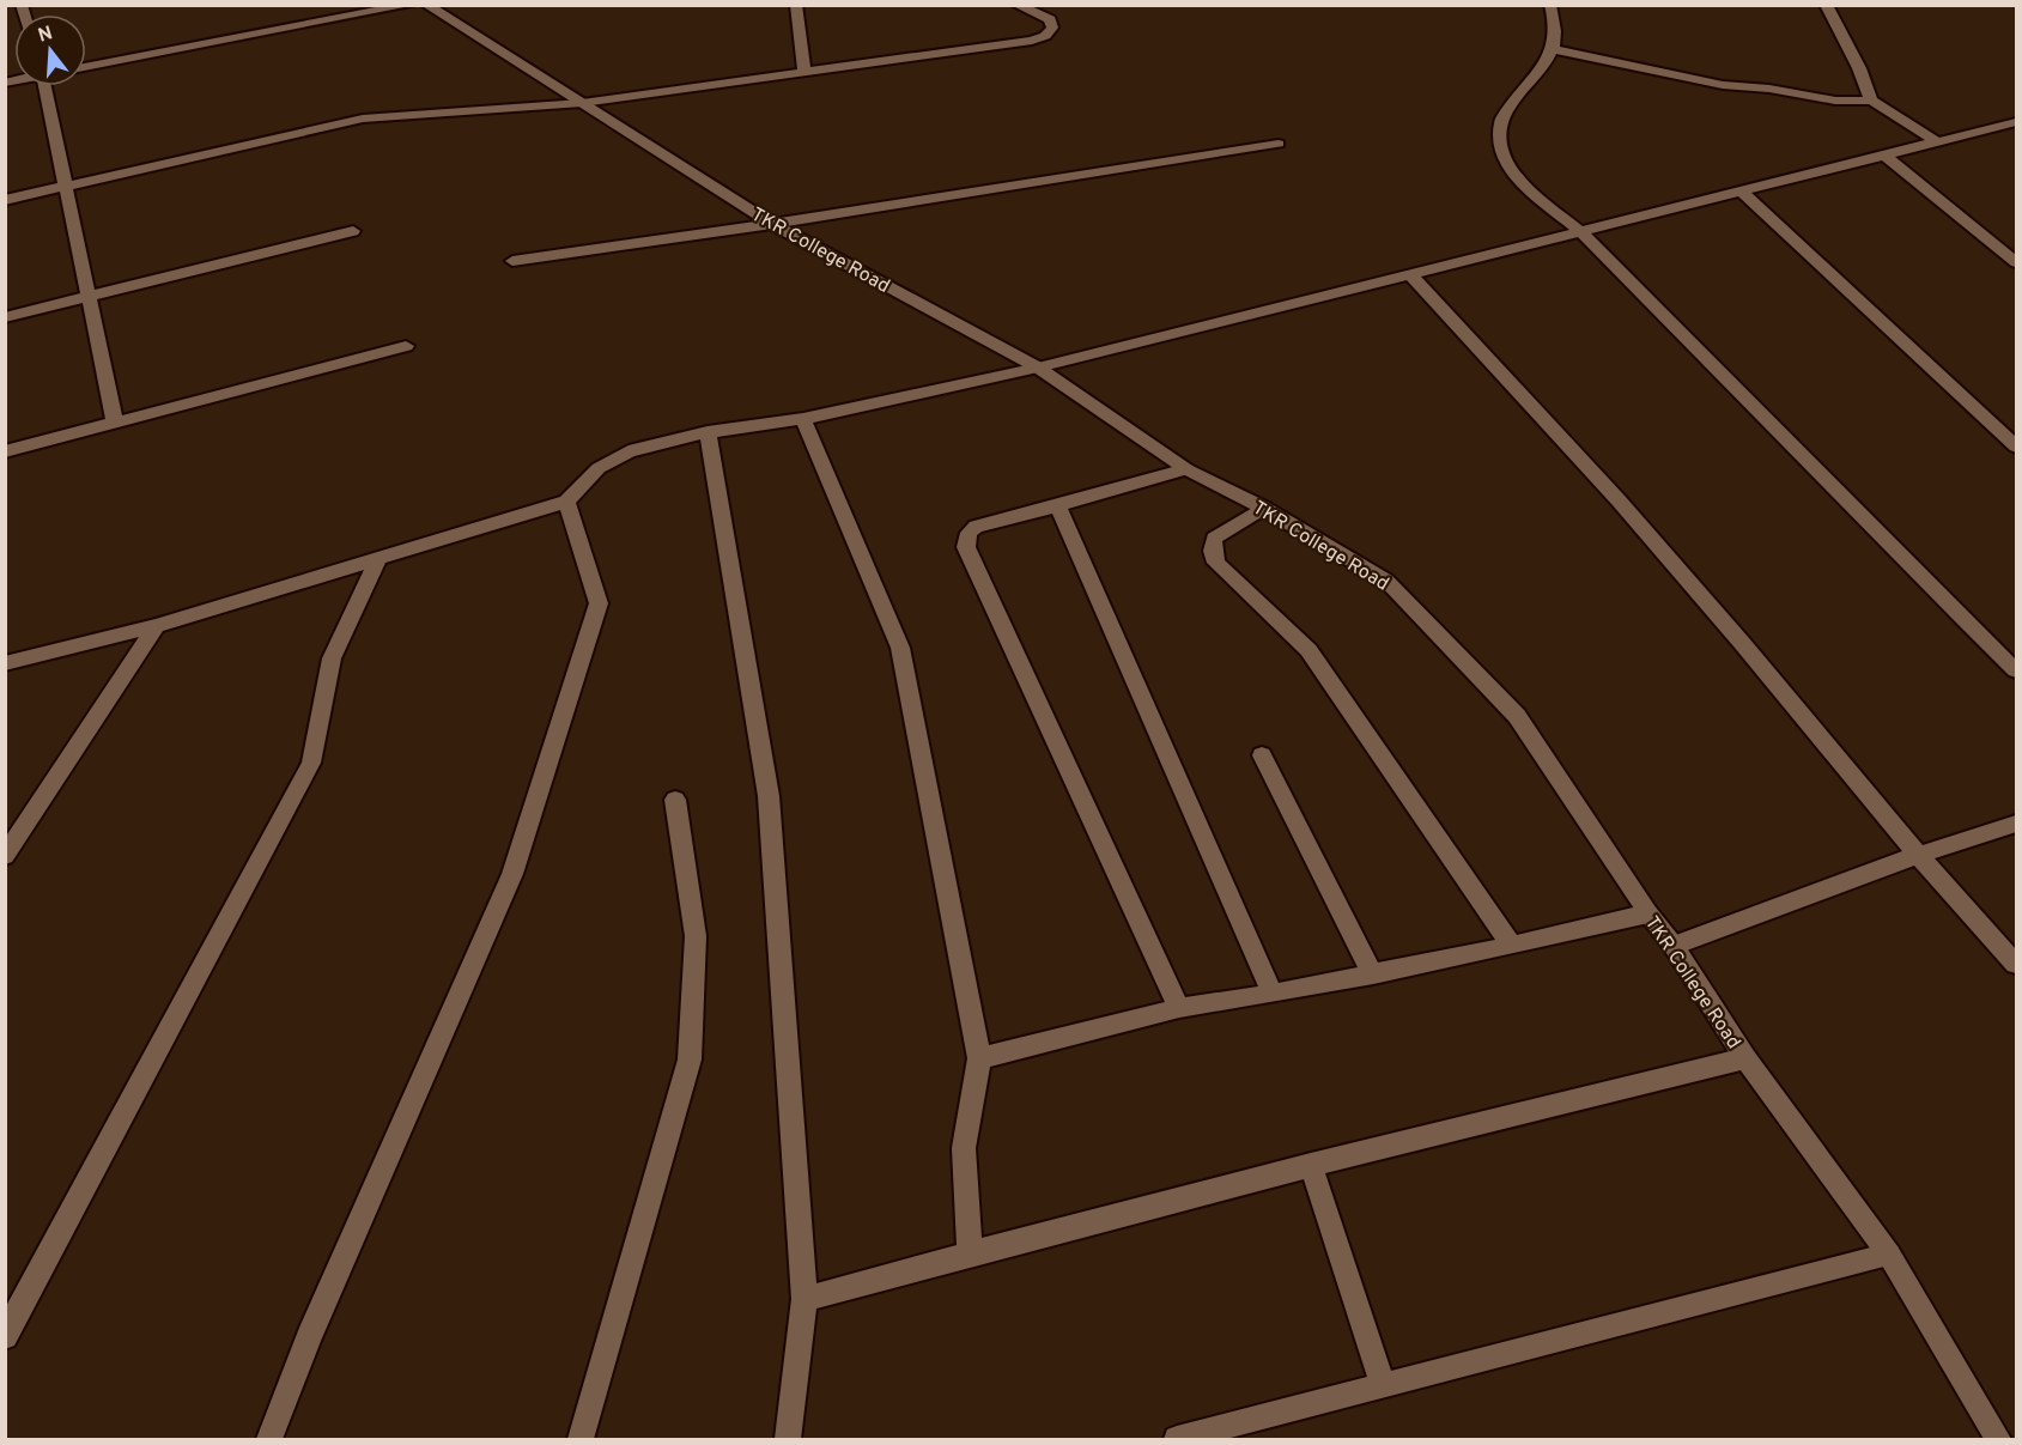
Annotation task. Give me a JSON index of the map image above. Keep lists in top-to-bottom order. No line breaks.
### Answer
{"streets":{"street":["TKR College Road"]},"north":"top"}
